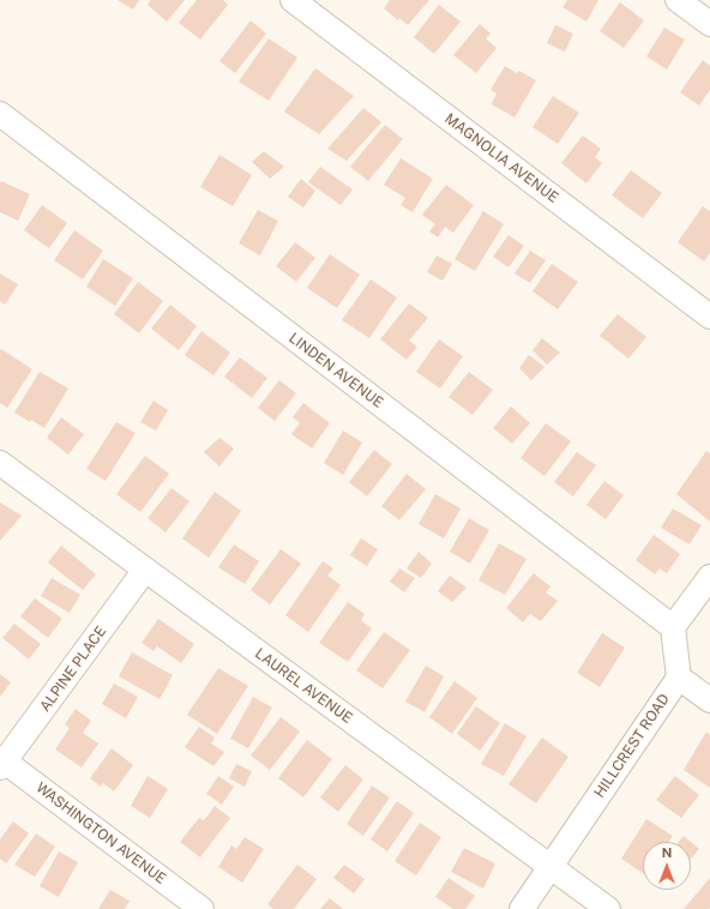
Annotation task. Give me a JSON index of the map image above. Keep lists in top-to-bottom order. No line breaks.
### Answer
{"streets":{"street":["MAGNOLIA AVENUE","LINDEN AVENUE","ALPINE PLACE","LAUREL AVENUE","HILLCREST ROAD","WASHINGTON AVENUE"]},"crossings":[["ALPINE PLACE","LAUREL AVENUE"],["ALPINE PLACE","WASHINGTON AVENUE"],["LAUREL AVENUE","HILLCREST ROAD"]],"north":"top"}
